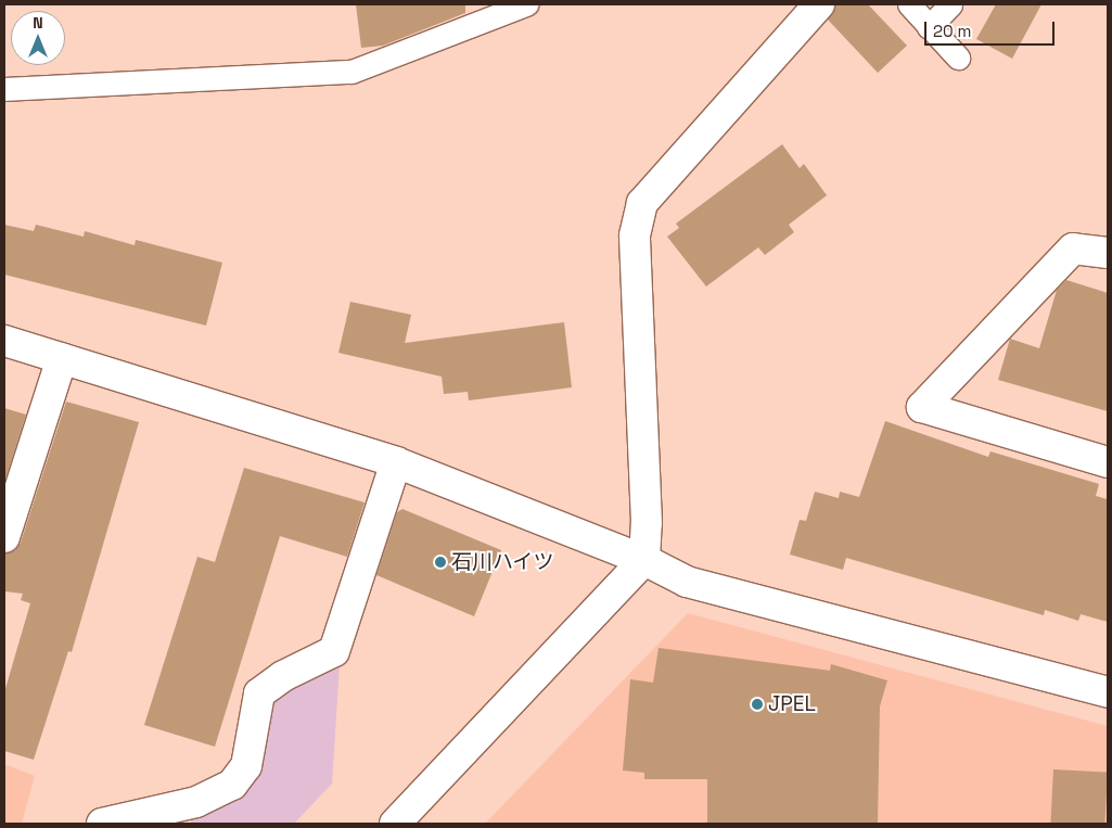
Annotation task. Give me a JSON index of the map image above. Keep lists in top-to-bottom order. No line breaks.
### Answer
{"places":["石川ハイツ","JPEL"],"scale_bar":"20 m","north":"top"}
